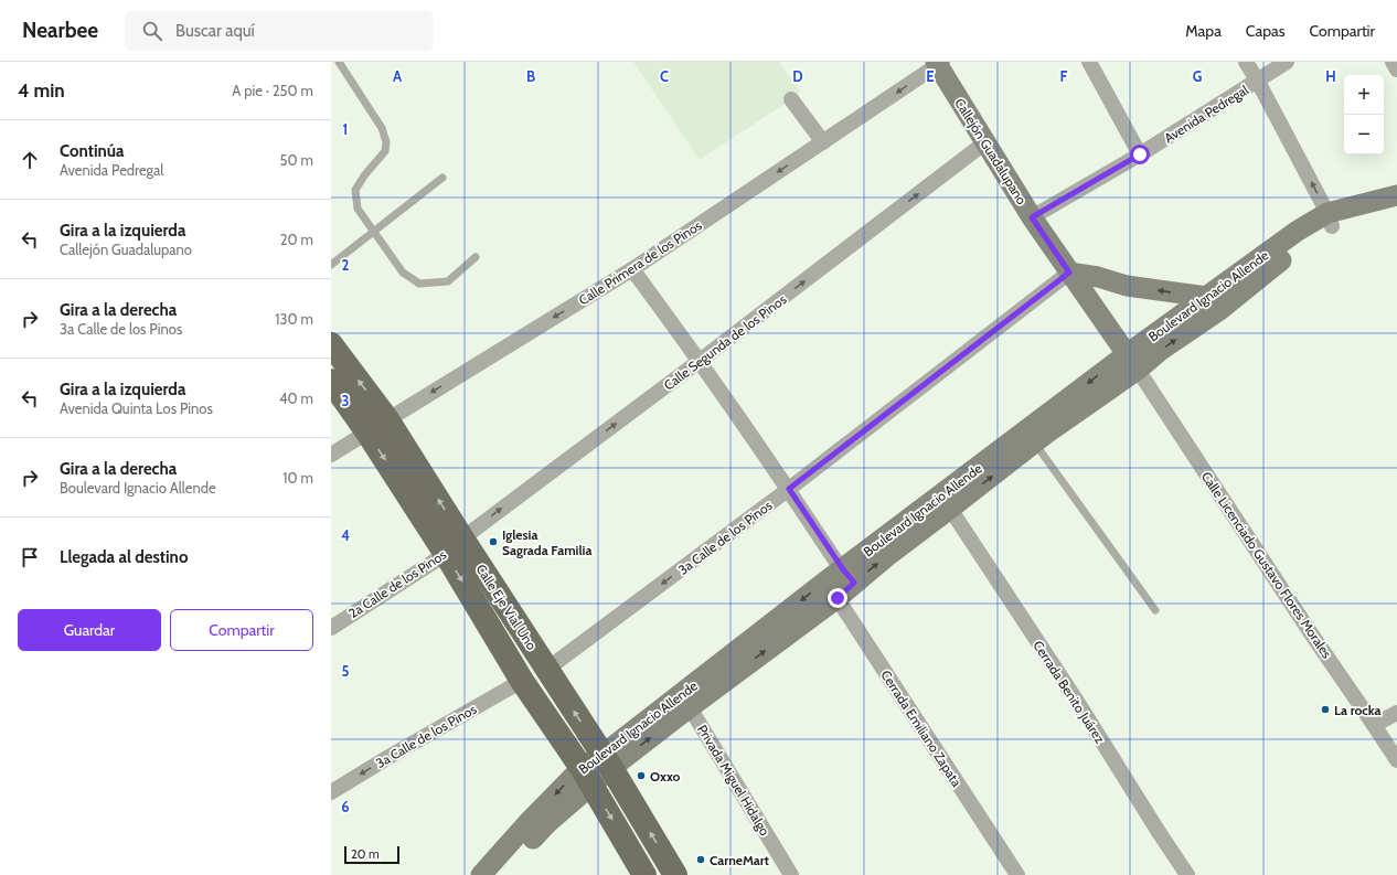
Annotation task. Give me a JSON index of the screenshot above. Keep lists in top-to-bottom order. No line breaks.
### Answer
{"streets":{"main road":["Callejón Guadalupano","Boulevard Ignacio Allende","Calle Eje Vial Uno"],"street":["Avenida Pedregal","Calle Primera de los Pinos","Calle Segunda de los Pinos","3a Calle de los Pinos","Calle Licenciado Gustavo Flores Morales","2a Calle de los Pinos","Cerrada Benito Juárez","Cerrada Emiliano Zapata","Privada Miguel Hidalgo"]},"crossings":[["Avenida Pedregal","Callejón Guadalupano"],["Callejón Guadalupano","Calle Primera de los Pinos"],["Callejón Guadalupano","Boulevard Ignacio Allende"],["Callejón Guadalupano","Calle Segunda de los Pinos"],["Callejón Guadalupano","3a Calle de los Pinos"],["Callejón Guadalupano","Calle Licenciado Gustavo Flores Morales"],["Calle Primera de los Pinos","Calle Eje Vial Uno"],["Boulevard Ignacio Allende","Calle Licenciado Gustavo Flores Morales"],["Boulevard Ignacio Allende","Calle Eje Vial Uno"],["Boulevard Ignacio Allende","Cerrada Benito Juárez"],["Boulevard Ignacio Allende","Cerrada Emiliano Zapata"],["Boulevard Ignacio Allende","Privada Miguel Hidalgo"],["Calle Segunda de los Pinos","2a Calle de los Pinos"],["Calle Segunda de los Pinos","Calle Eje Vial Uno"],["3a Calle de los Pinos","Calle Eje Vial Uno"],["2a Calle de los Pinos","Calle Eje Vial Uno"]],"one_way":["Calle Primera de los Pinos","Calle Segunda de los Pinos","3a Calle de los Pinos"],"places":["Iglesia Sagrada Familia","La rocka","Oxxo","CarneMart"],"scale_bar":"20 m","page":{"header":"Nearbee","search":"Buscar aquí","nav":["Mapa","Capas","Compartir"],"heading":["4 min","A pie · 250 m"],"map_buttons":["+","−"],"list":[["Continúa","Avenida Pedregal","50 m"],["Gira a la izquierda","Callejón Guadalupano","20 m"],["Gira a la derecha","3a Calle de los Pinos","130 m"],["Gira a la izquierda","Avenida Quinta Los Pinos","40 m"],["Gira a la derecha","Boulevard Ignacio Allende","10 m"],"Llegada al destino"],"buttons":["Guardar","Compartir"],"scale":"20 m"},"grid":{"columns":["A","B","C","D","E","F","G","H"],"rows":["1","2","3","4","5","6"]}}
